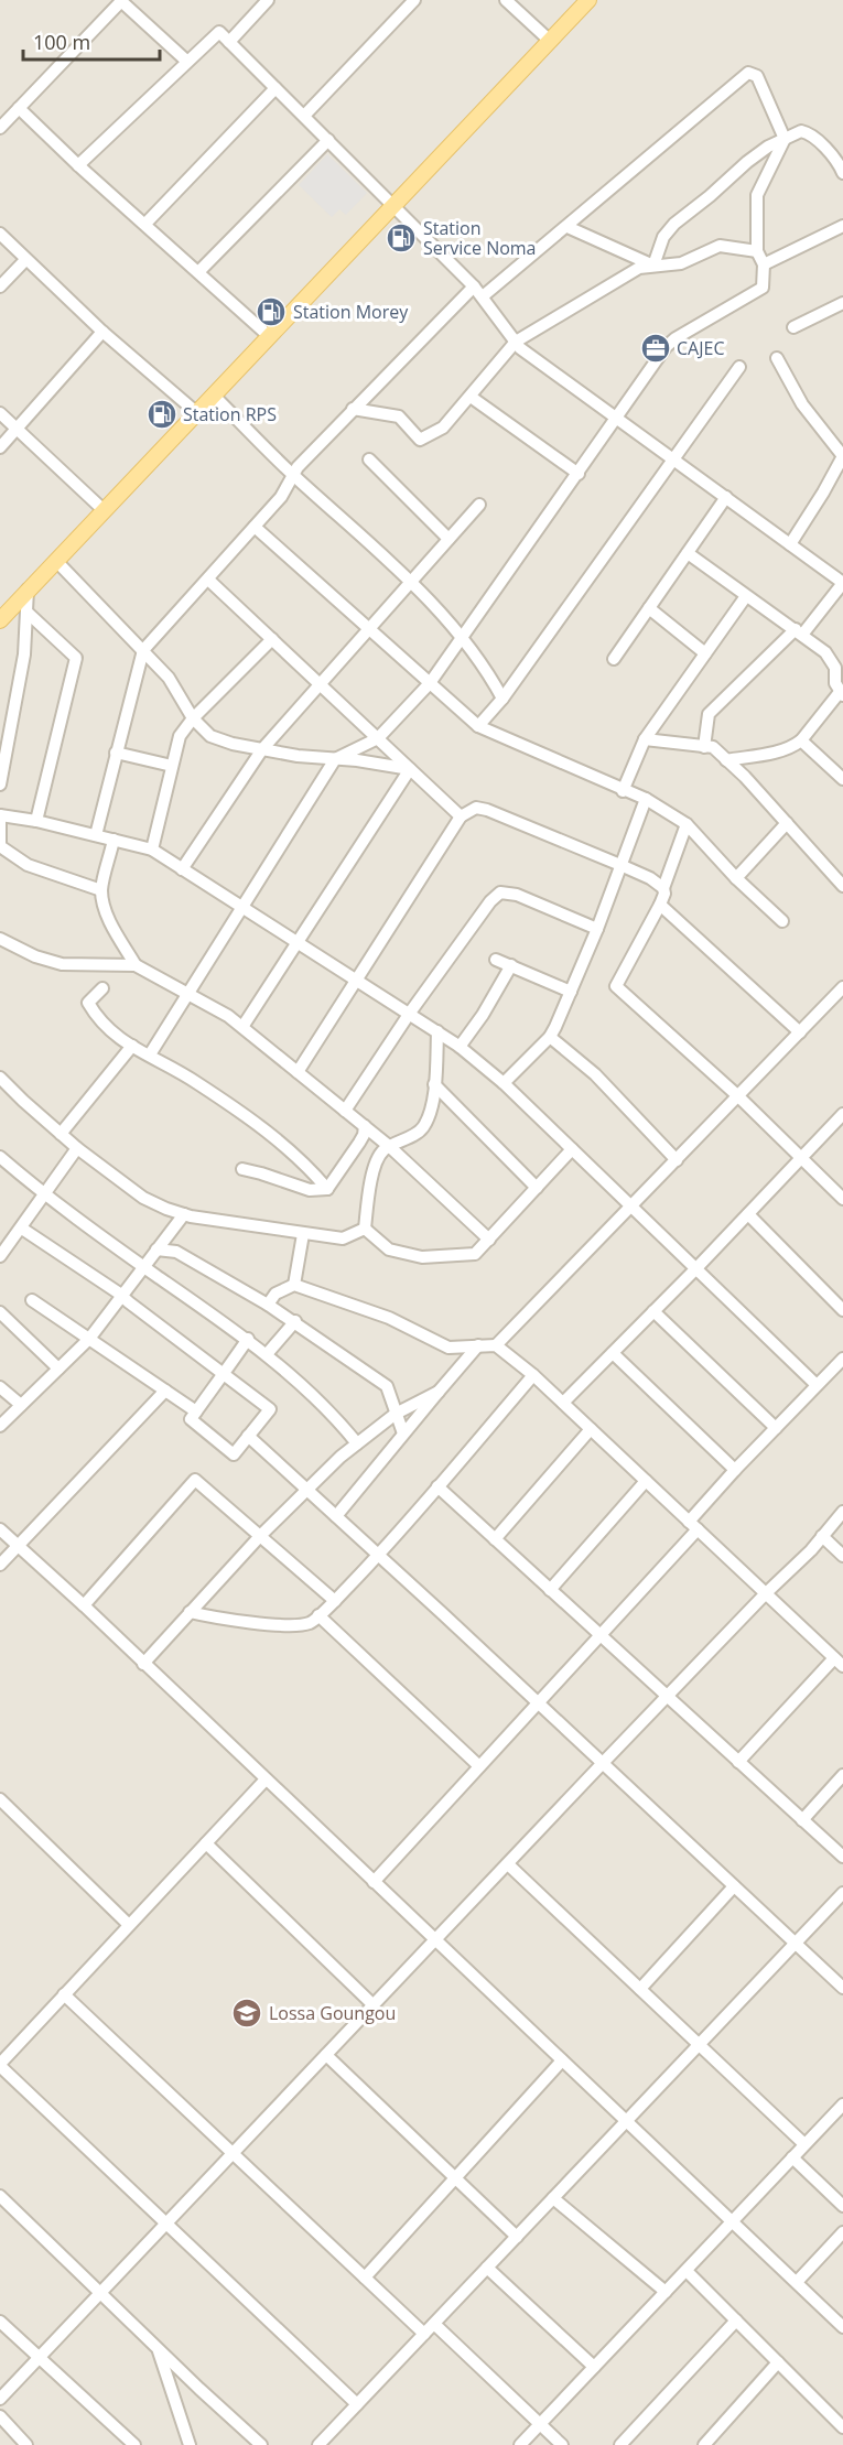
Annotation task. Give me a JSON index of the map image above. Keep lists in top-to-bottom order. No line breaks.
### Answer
{"places":{"fuel station":["Station Service Noma","Station Morey","Station RPS"],"office":["CAJEC"],"school or university":["Lossa Goungou"]},"scale_bar":"100 m"}
